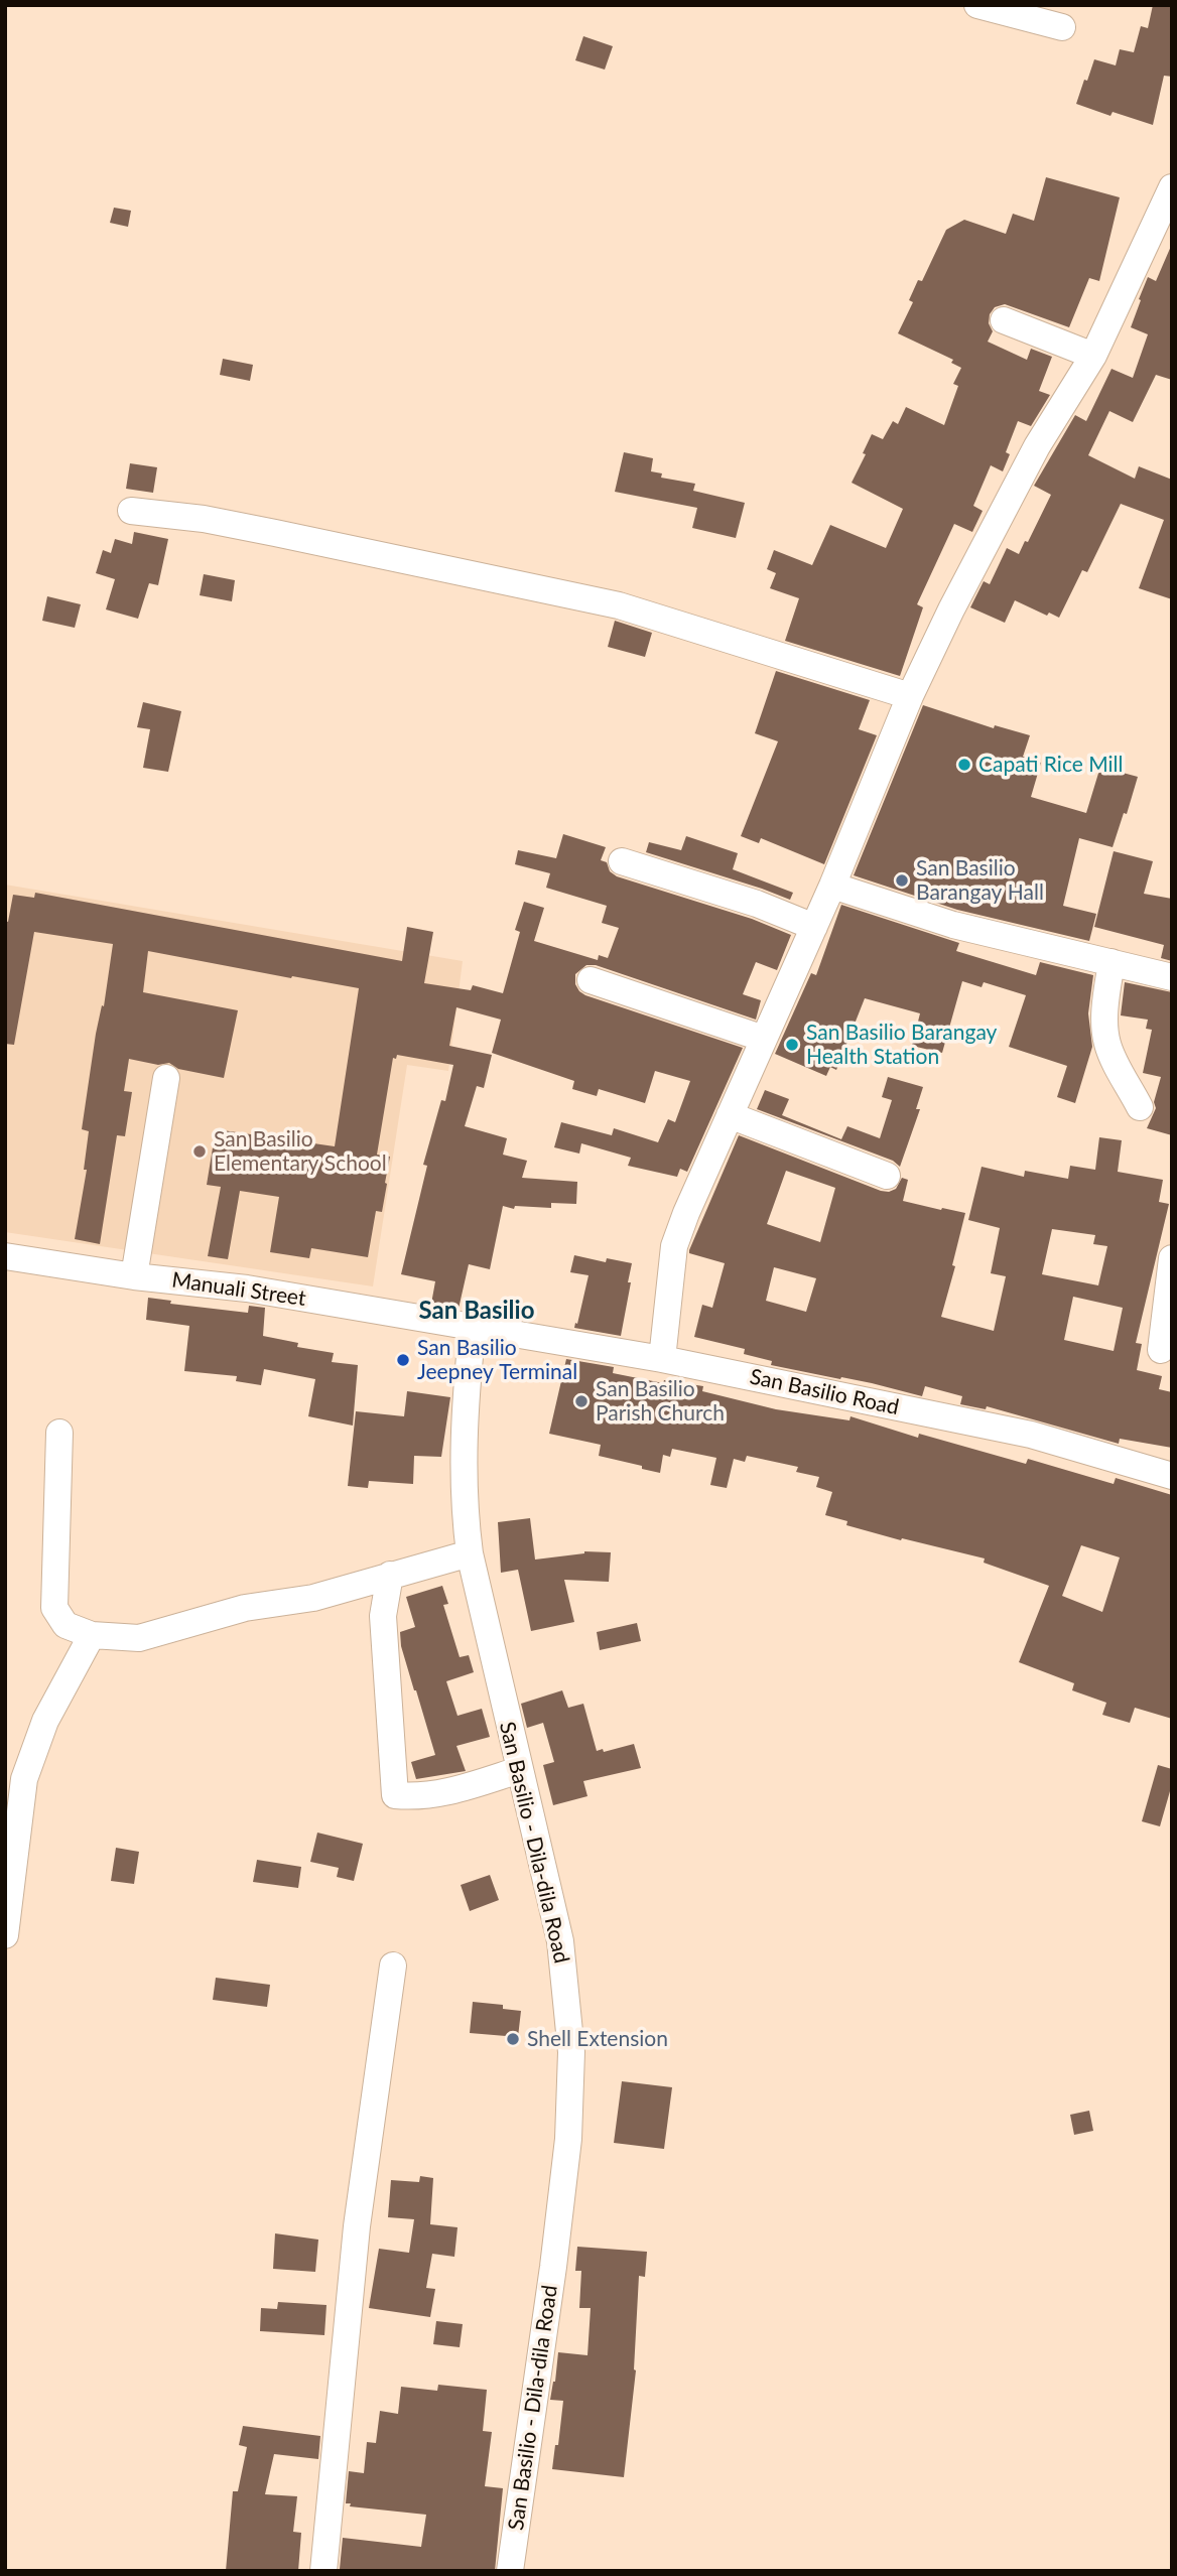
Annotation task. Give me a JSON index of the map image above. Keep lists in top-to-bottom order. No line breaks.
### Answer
{"streets":{"street":["Manuali Street","San Basilio Road","San Basilio - Dila-dila Road"]},"crossings":[["Manuali Street","San Basilio Road"],["Manuali Street","San Basilio - Dila-dila Road"],["San Basilio Road","San Basilio - Dila-dila Road"]],"districts":["San Basilio"],"places":["Capati Rice Mill","San Basilio Barangay Hall","San Basilio Barangay Health Station","San Basilio Elementary School","San Basilio Jeepney Terminal","San Basilio Parish Church","Shell Extension"]}
